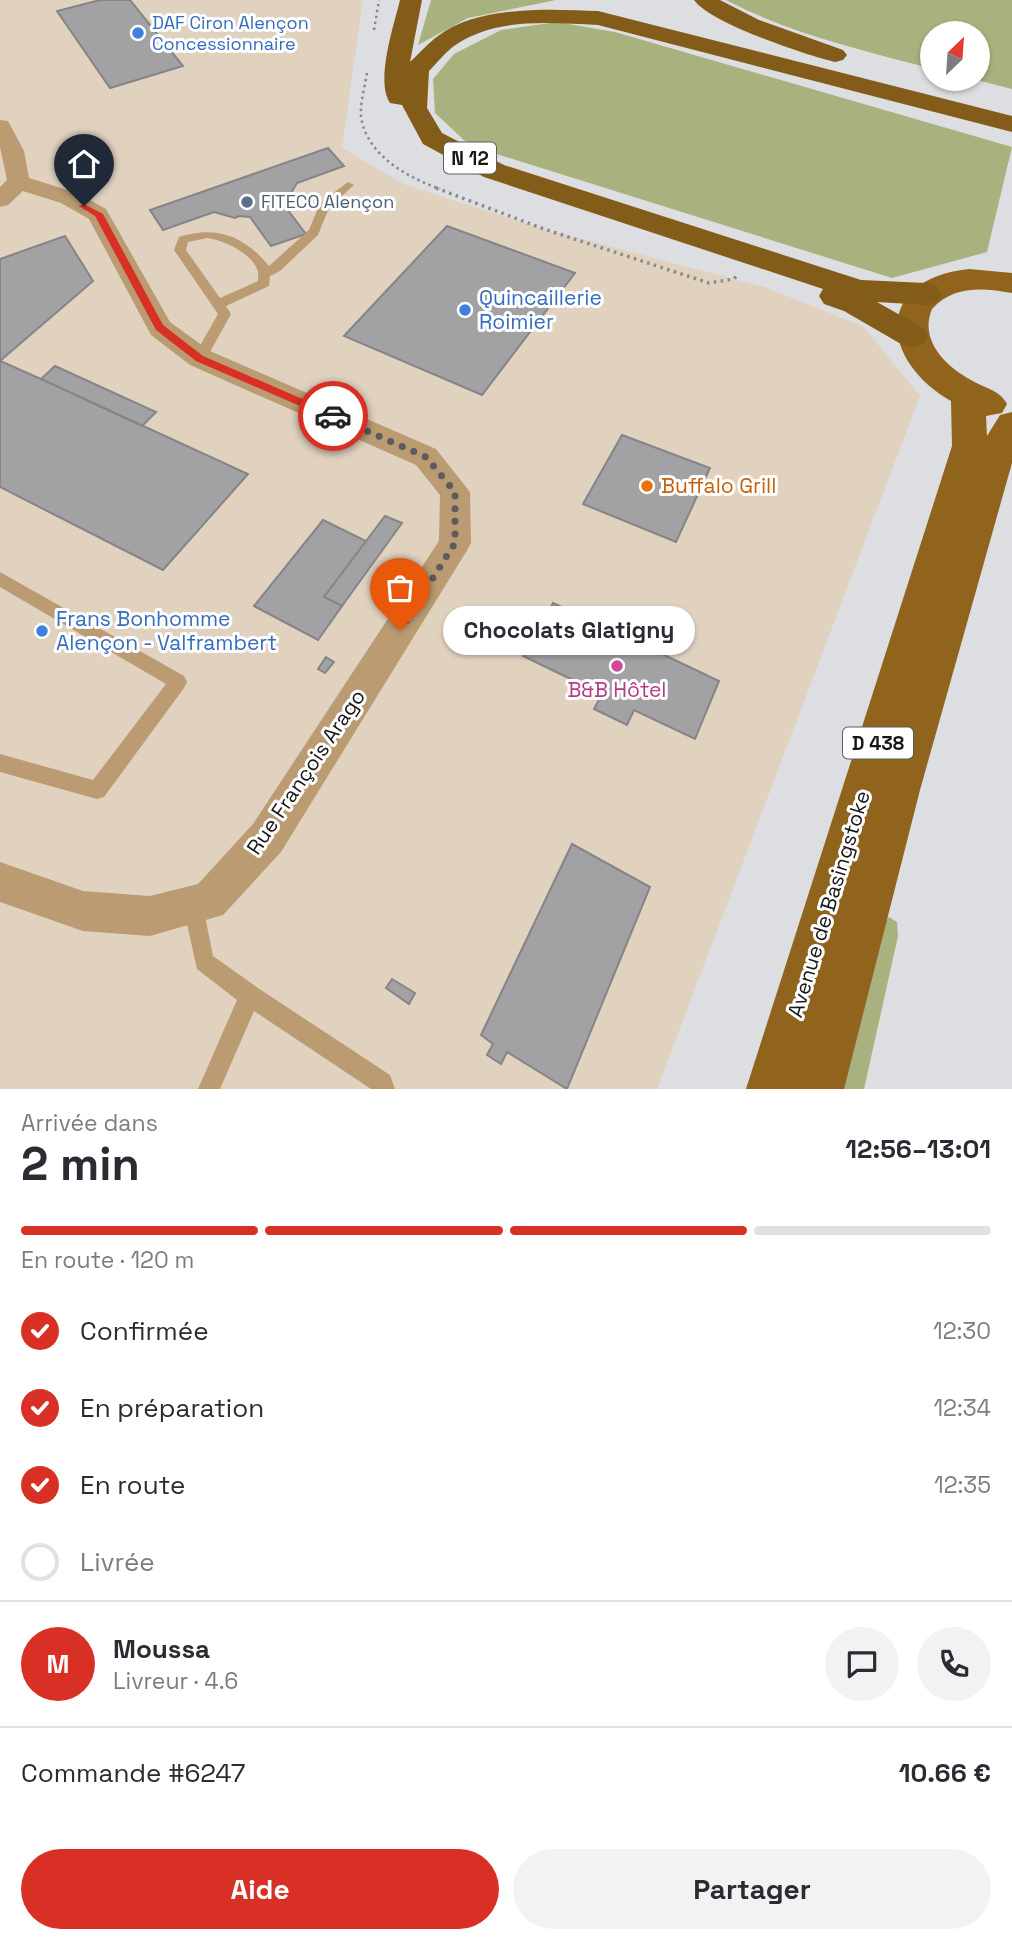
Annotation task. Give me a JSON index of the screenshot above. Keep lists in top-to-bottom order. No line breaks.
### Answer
{"streets":{"highway":["N 12"],"main road":["D 438","Avenue de Basingstoke"],"street":["Rue François Arago"]},"places":["DAF Ciron Alençon Concessionnaire","FITECO Alençon","Quincaillerie Roimier","Buffalo Grill","Chocolats Glatigny","Frans Bonhomme Alençon - Valframbert","B&B Hôtel"],"north":"top right","page":{"bubble":"Chocolats Glatigny","heading":["2 min","Arrivée dans","12:56–13:01"],"panel":["Moussa","Livreur · 4.6","Commande #6247","10.66 €"],"bar":"En route · 120 m","list":[["Confirmée","12:30"],["En préparation","12:34"],["En route","12:35"],"Livrée"],"round":"M","buttons":["Aide","Partager"]}}
